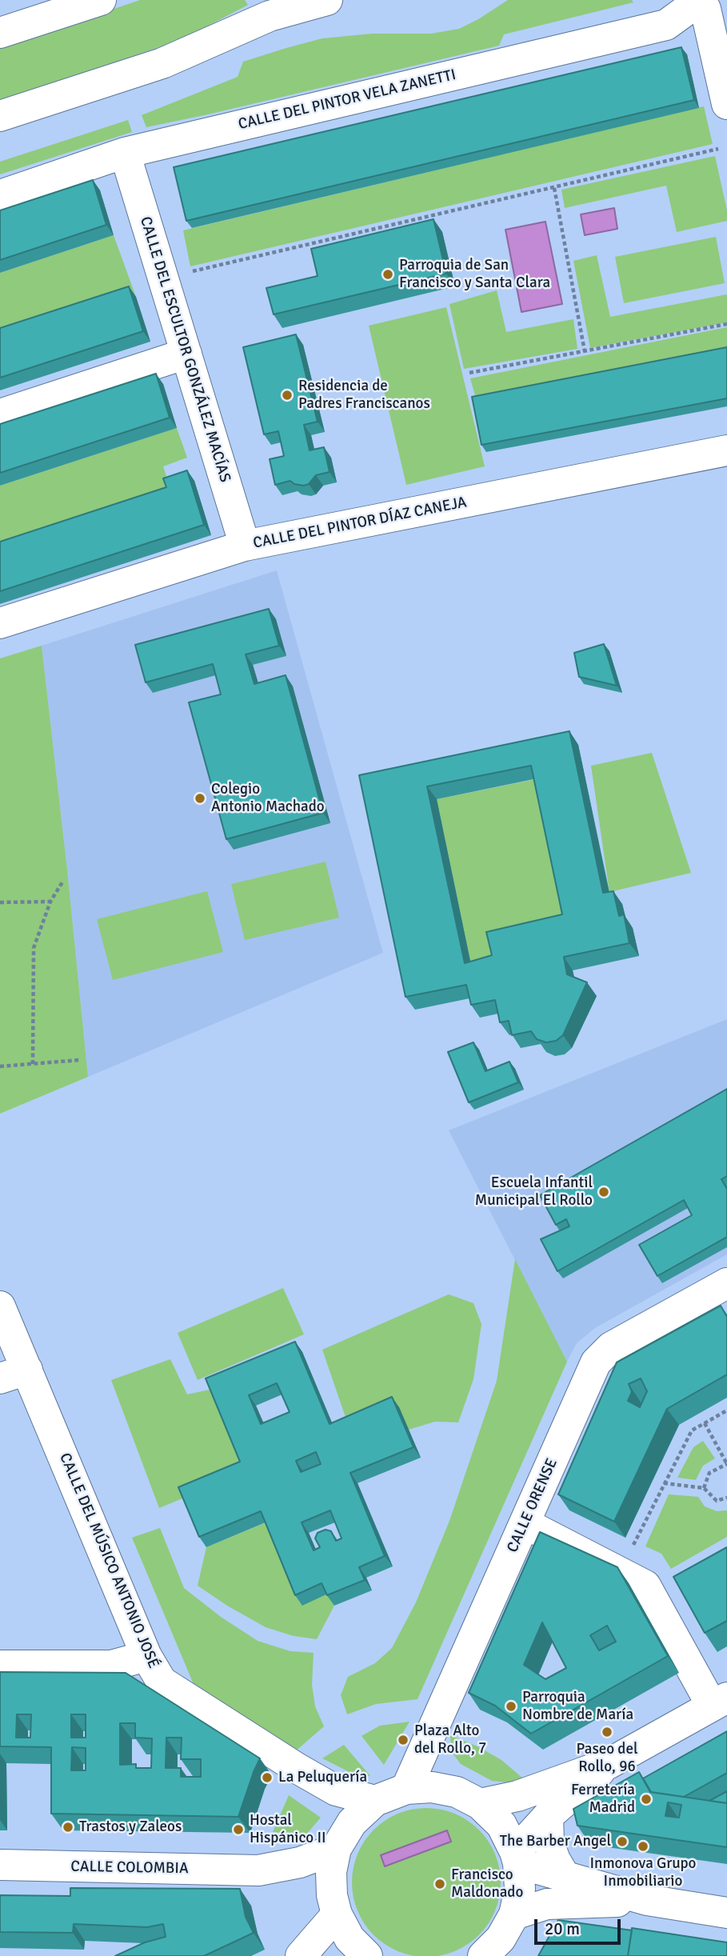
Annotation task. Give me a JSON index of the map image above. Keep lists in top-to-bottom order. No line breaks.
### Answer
{"streets":{"street":["CALLE DEL PINTOR VELA ZANETTI","CALLE DEL ESCULTOR GONZÁLEZ MACÍAS","CALLE DEL PINTOR DÍAZ CANEJA","CALLE ORENSE","CALLE DEL MÚSICO ANTONIO JOSÉ","CALLE COLOMBIA"]},"crossings":[["CALLE DEL PINTOR VELA ZANETTI","CALLE DEL ESCULTOR GONZÁLEZ MACÍAS"],["CALLE DEL ESCULTOR GONZÁLEZ MACÍAS","CALLE DEL PINTOR DÍAZ CANEJA"]],"places":["Parroquia de San Francisco y Santa Clara","Residencia de Padres Franciscanos","Colegio Antonio Machado","Escuela Infantil Municipal El Rollo","Parroquia Nombre de María","Paseo del Rollo, 96","Plaza Alto del Rollo, 7","La Peluquería","Ferretería Madrid","Trastos y Zaleos","Hostal Hispánico II","The Barber Angel","Inmonova Grupo Inmobiliario","Francisco Maldonado"],"scale_bar":"20 m"}
